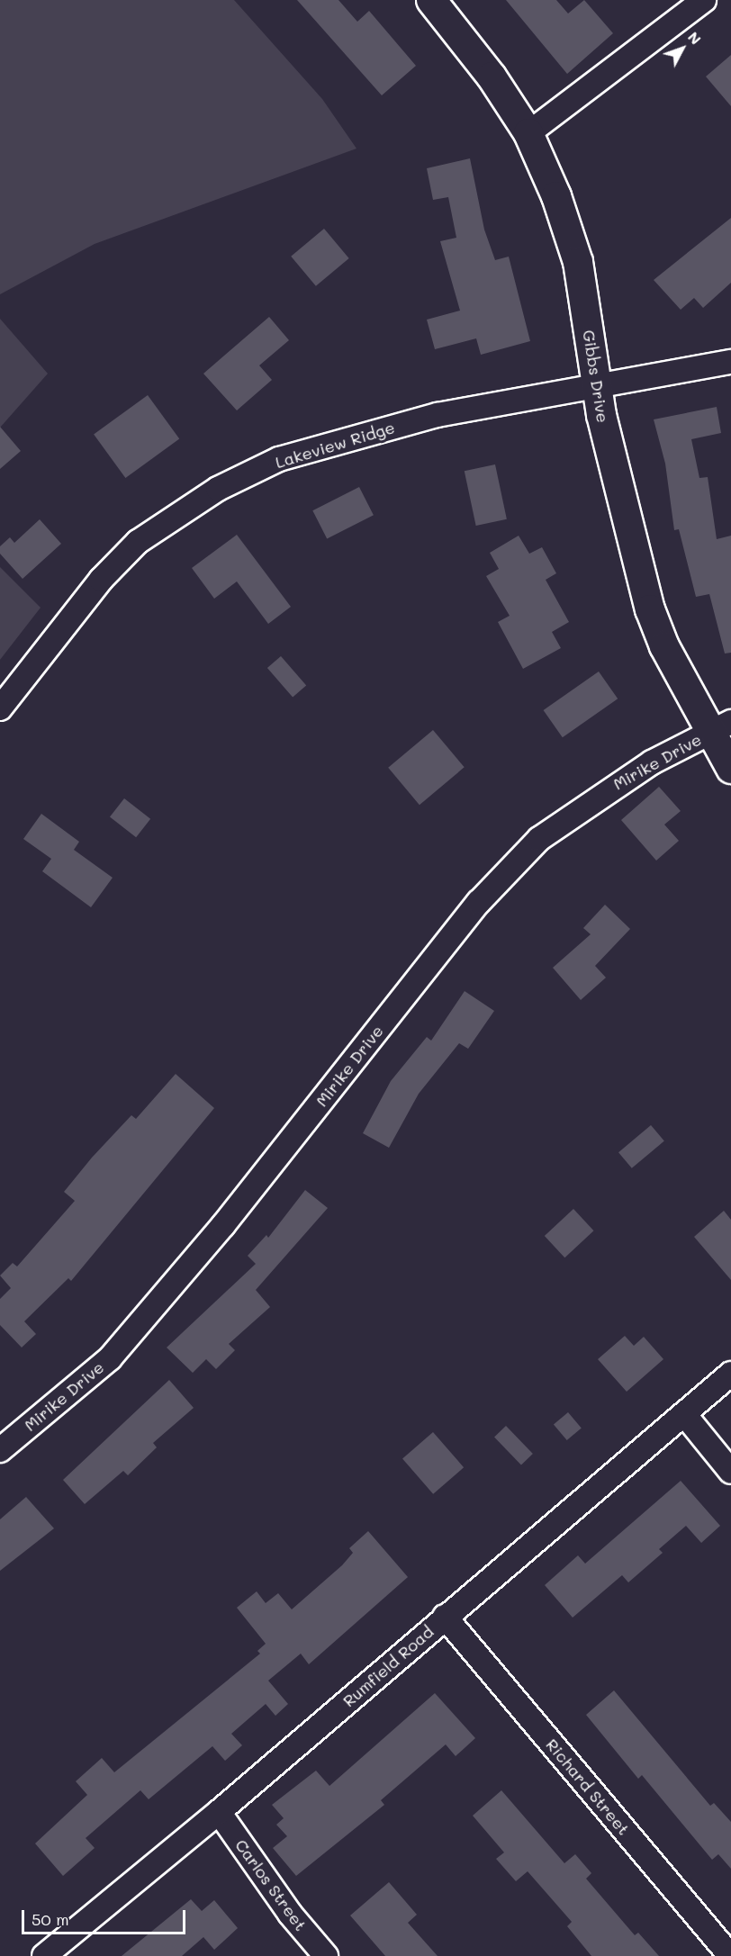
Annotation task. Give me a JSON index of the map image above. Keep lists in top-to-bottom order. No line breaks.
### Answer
{"streets":{"street":["Gibbs Drive","Lakeview Ridge","Mirike Drive","Rumfield Road","Richard Street","Carlos Street"]},"crossings":[["Gibbs Drive","Lakeview Ridge"],["Gibbs Drive","Mirike Drive"],["Rumfield Road","Richard Street"],["Rumfield Road","Carlos Street"]],"scale_bar":"50 m","north":"top right"}
